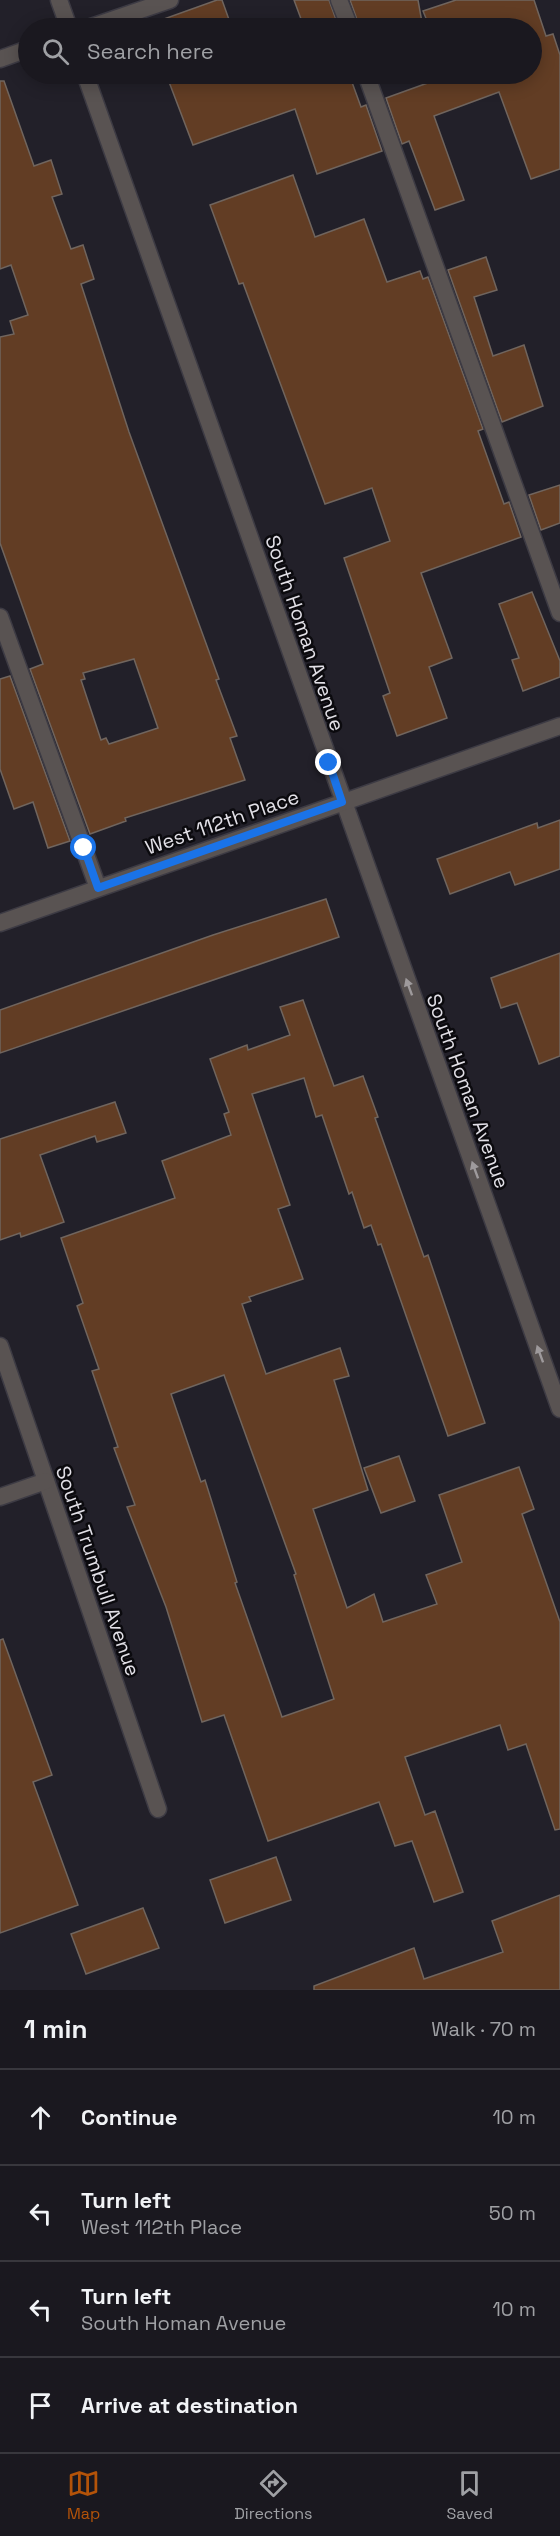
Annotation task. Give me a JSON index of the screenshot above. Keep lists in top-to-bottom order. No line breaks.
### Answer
{"streets":{"street":["South Homan Avenue","West 112th Place","South Trumbull Avenue"]},"crossings":[["South Homan Avenue","West 112th Place"]],"one_way":["South Homan Avenue"],"page":{"search":"Search here","heading":["1 min","Walk · 70 m"],"list":[["Continue","10 m"],["Turn left","West 112th Place","50 m"],["Turn left","South Homan Avenue","10 m"],"Arrive at destination"],"nav":["Map","Directions","Saved"]}}
